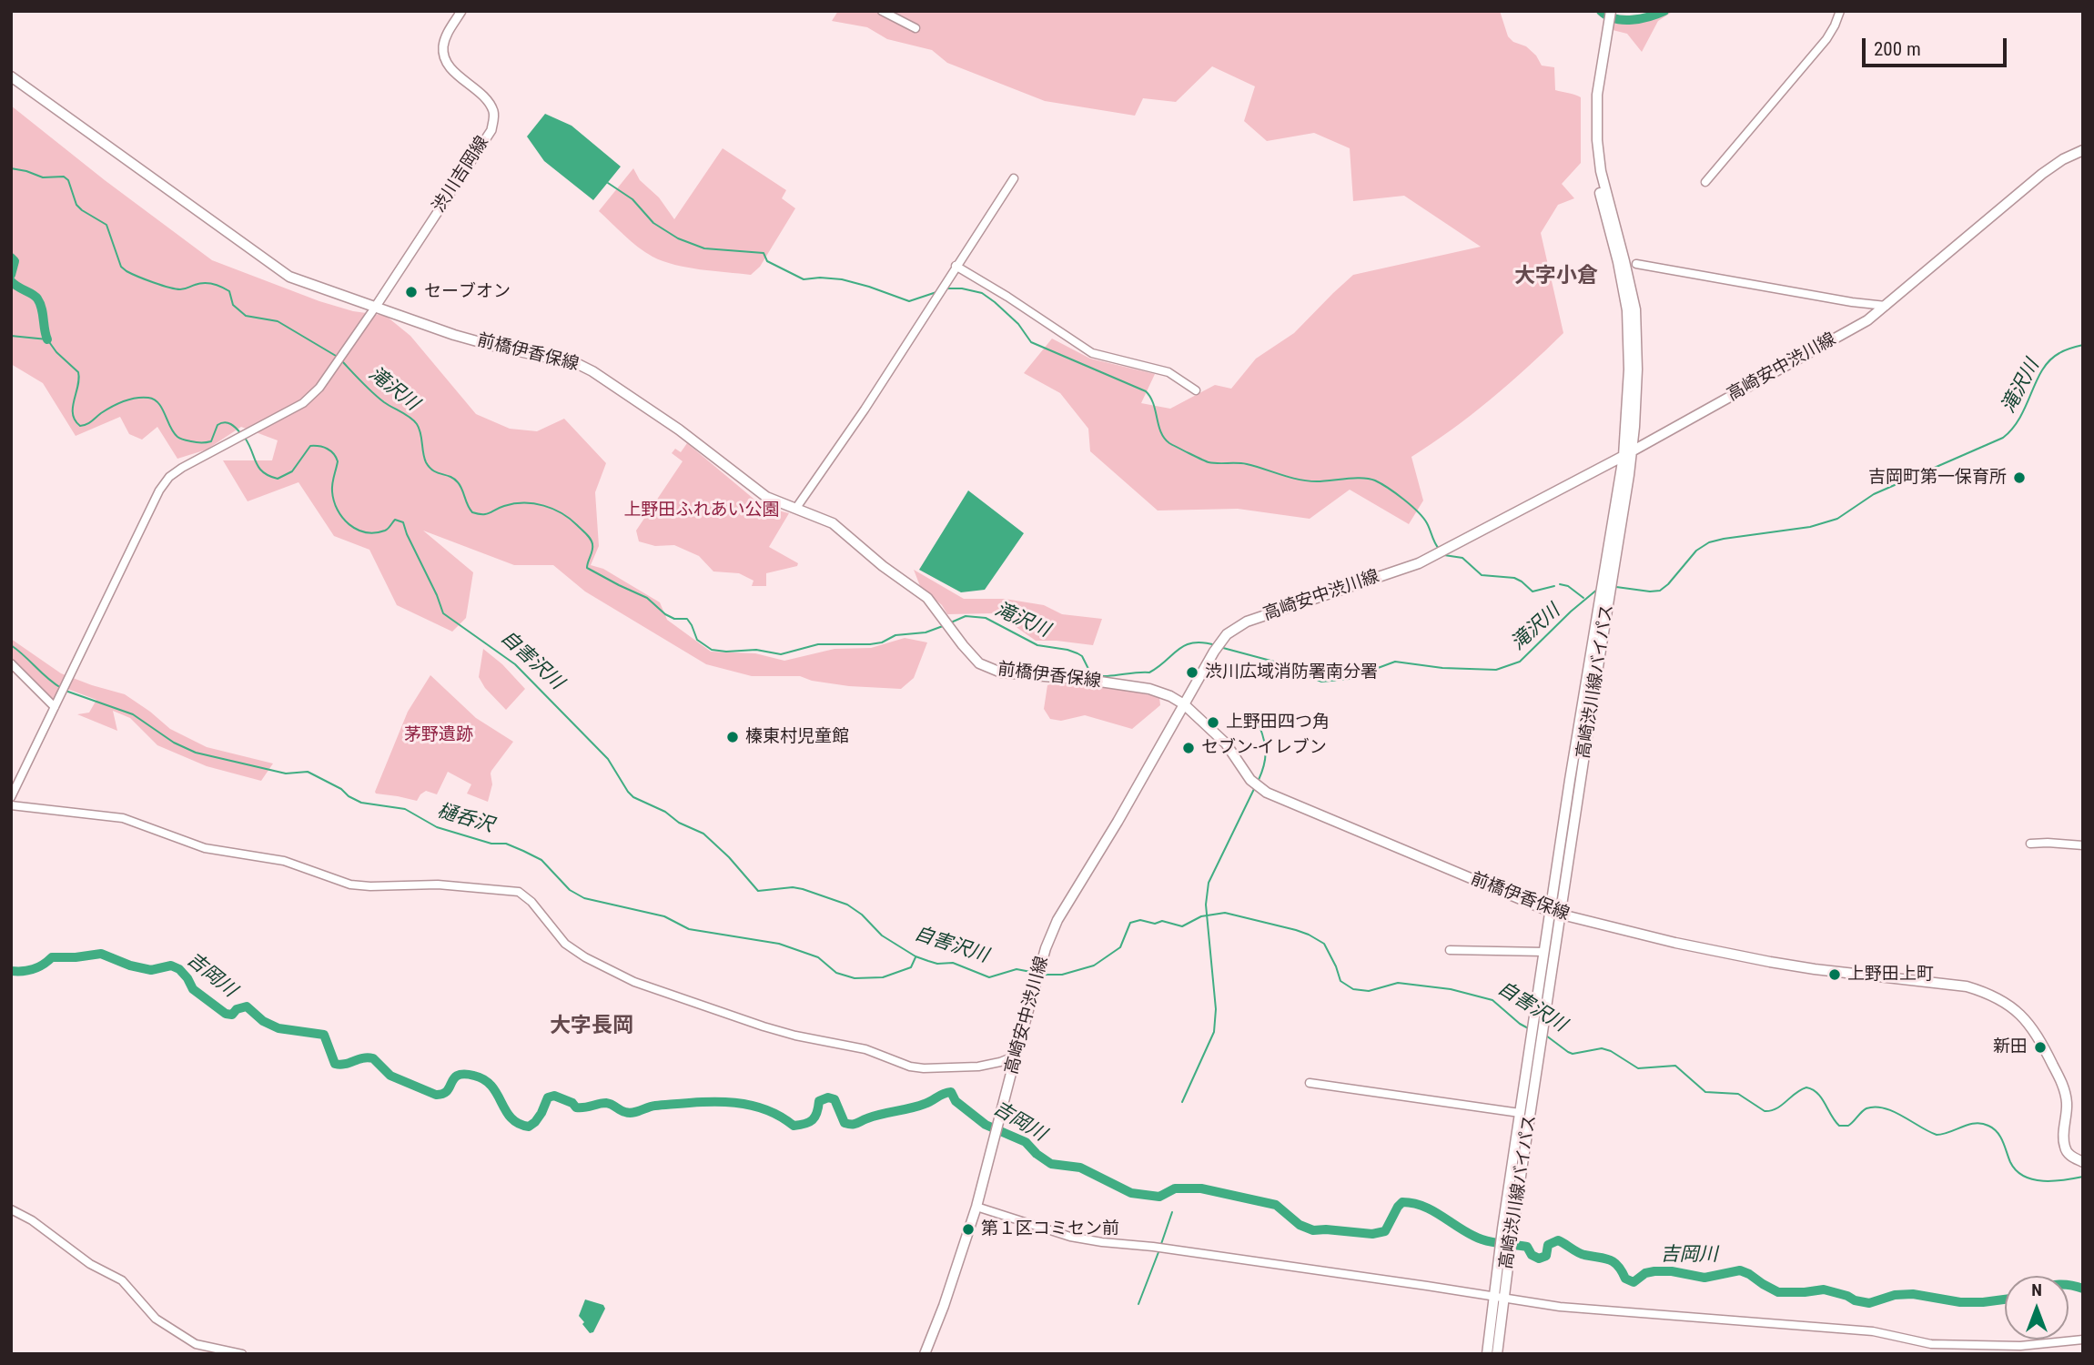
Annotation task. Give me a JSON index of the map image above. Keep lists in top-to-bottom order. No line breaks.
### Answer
{"streets":{"main road":["渋川吉岡線","前橋伊香保線","高崎安中渋川線","高崎渋川線バイパス"]},"crossings":[["渋川吉岡線","前橋伊香保線"],["前橋伊香保線","高崎安中渋川線"],["前橋伊香保線","高崎渋川線バイパス"],["高崎安中渋川線","高崎渋川線バイパス"]],"districts":["大字小倉","大字長岡"],"water":["滝沢川","自害沢川","樋呑沢","吉岡川"],"parks":["上野田ふれあい公園","茅野遺跡"],"places":["セーブオン","吉岡町第一保育所","渋川広域消防署南分署","上野田四つ角","榛東村児童館","セブン-イレブン","上野田上町","新田","第１区コミセン前"],"scale_bar":"200 m","north":"top"}
